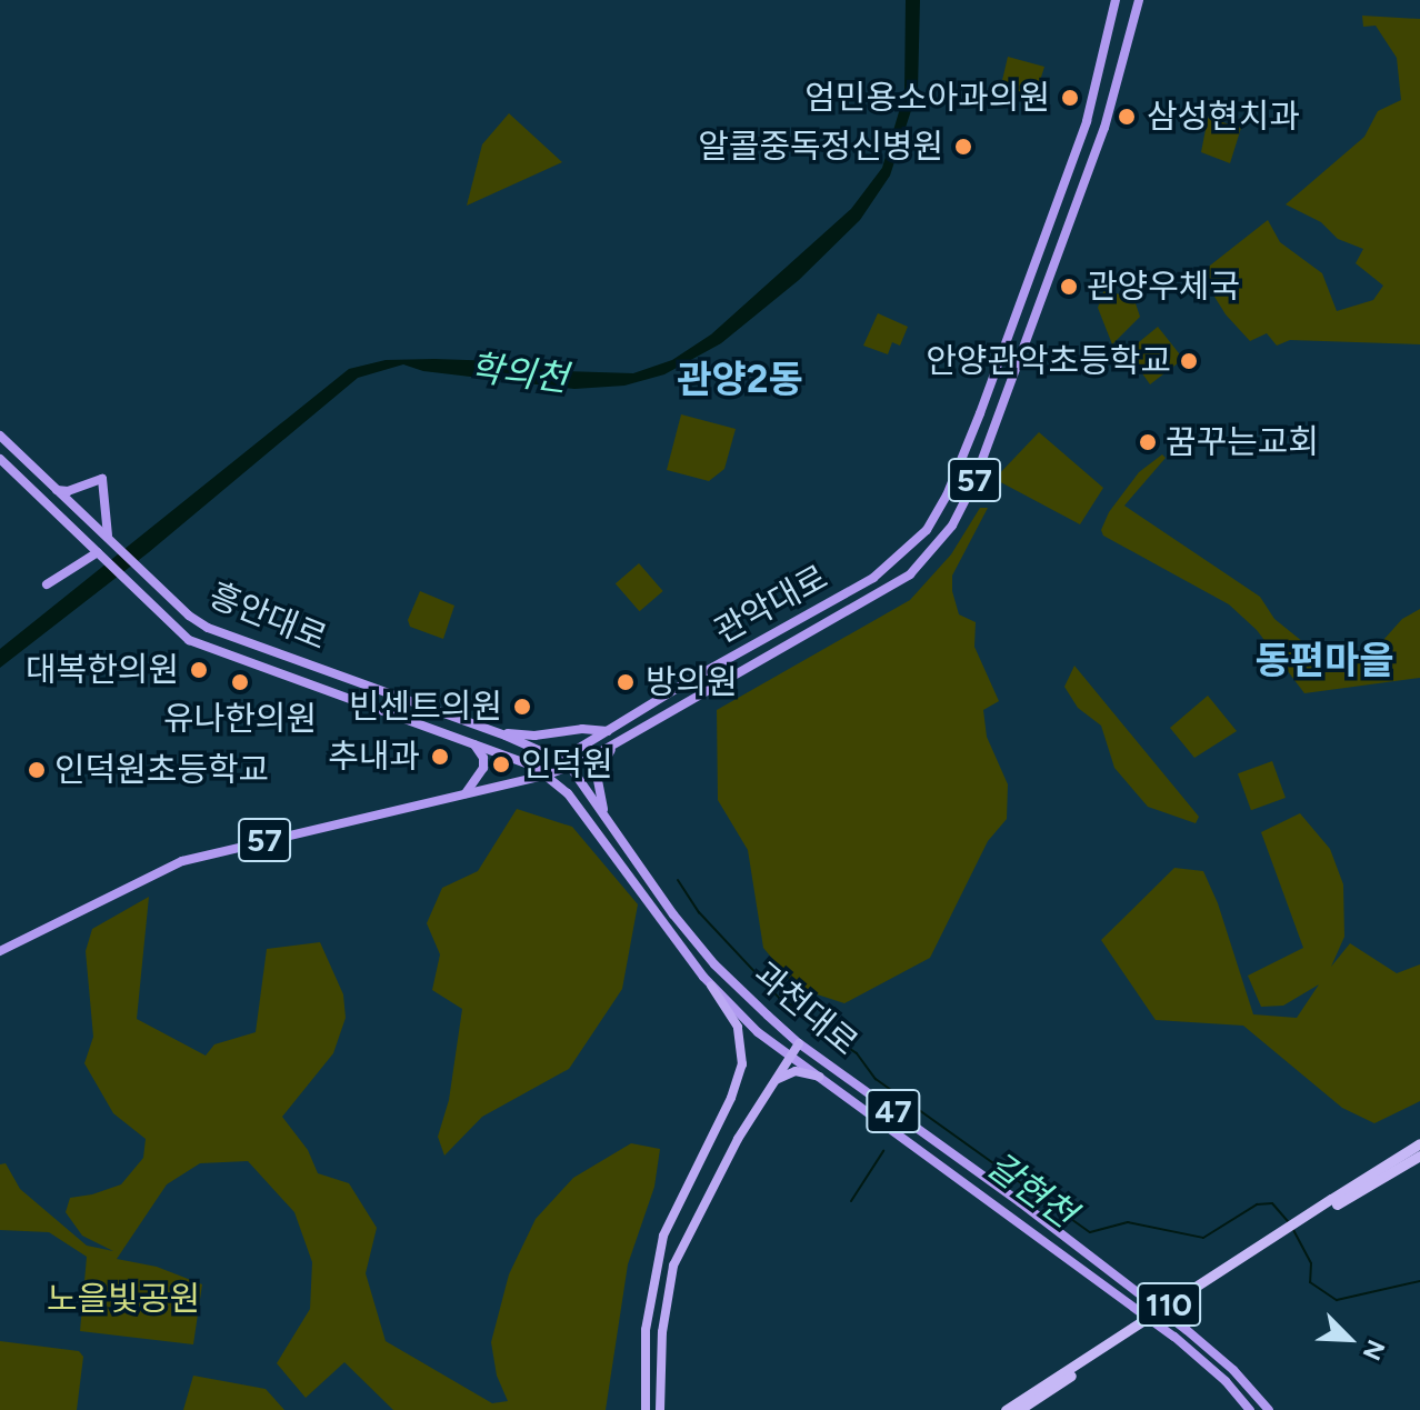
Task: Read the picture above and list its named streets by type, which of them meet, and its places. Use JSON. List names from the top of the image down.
{
  "streets": {
    "highway": ["110"],
    "main road": [
      "57",
      "관악대로",
      "흥안대로",
      "과천대로",
      "47"
    ]
  },
  "crossings": [
    ["57", "관악대로"],
    ["57", "흥안대로"],
    ["57", "과천대로"],
    ["관악대로", "흥안대로"],
    ["관악대로", "과천대로"],
    ["흥안대로", "과천대로"]
  ],
  "districts": ["관양2동", "동편마을"],
  "water": ["학의천", "갈현천"],
  "parks": ["노을빛공원"],
  "places": [
    "엄민용소아과의원",
    "삼성현치과",
    "알콜중독정신병원",
    "관양우체국",
    "안양관악초등학교",
    "꿈꾸는교회",
    "대복한의원",
    "유나한의원",
    "방의원",
    "빈센트의원",
    "추내과",
    "인덕원",
    "인덕원초등학교"
  ],
  "north": "bottom right"
}
